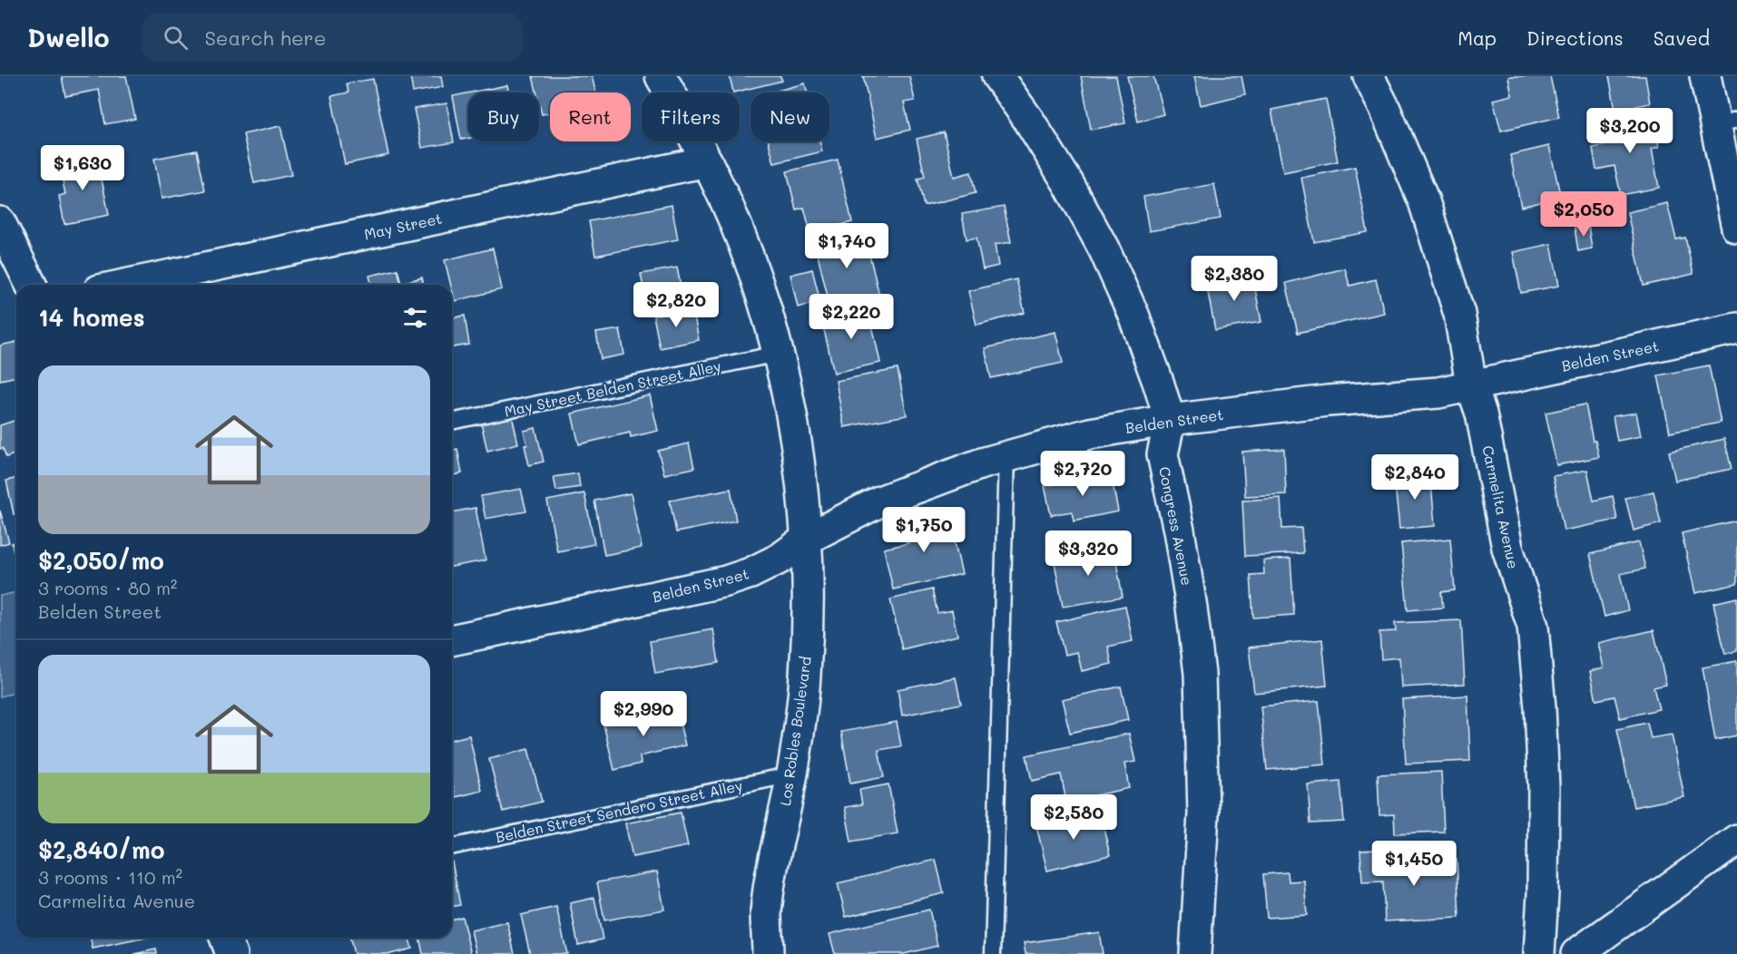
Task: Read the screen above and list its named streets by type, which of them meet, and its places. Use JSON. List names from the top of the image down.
{
  "streets": {
    "street": [
      "May Street",
      "Belden Street",
      "Carmelita Avenue",
      "Congress Avenue",
      "Los Robles Boulevard"
    ],
    "lane": ["May Street Belden Street Alley", "Belden Street Sendero Street Alley"]
  },
  "crossings": [
    ["May Street", "Los Robles Boulevard"],
    ["Belden Street", "Carmelita Avenue"],
    ["Belden Street", "Congress Avenue"],
    ["Belden Street", "Los Robles Boulevard"],
    ["May Street Belden Street Alley", "Los Robles Boulevard"],
    ["Los Robles Boulevard", "Belden Street Sendero Street Alley"]
  ],
  "page": {
    "header": "Dwello",
    "search": "Search here",
    "nav": ["Map", "Directions", "Saved"],
    "chip": [
      "Buy",
      "Rent",
      "Filters",
      "New"
    ],
    "price": [
      "$3,200",
      "$1,630",
      "$2,050",
      "$1,740",
      "$2,380",
      "$2,820",
      "$2,220",
      "$2,720",
      "$2,840",
      "$1,750",
      "$3,320",
      "$2,990",
      "$2,580",
      "$1,450"
    ],
    "heading": "14 homes",
    "list": [
      {
        "name": "$2,050/mo",
        "note": "3 rooms · 80 m² · Belden Street"
      },
      {
        "name": "$2,840/mo",
        "note": "3 rooms · 110 m² · Carmelita Avenue"
      }
    ]
  }
}
